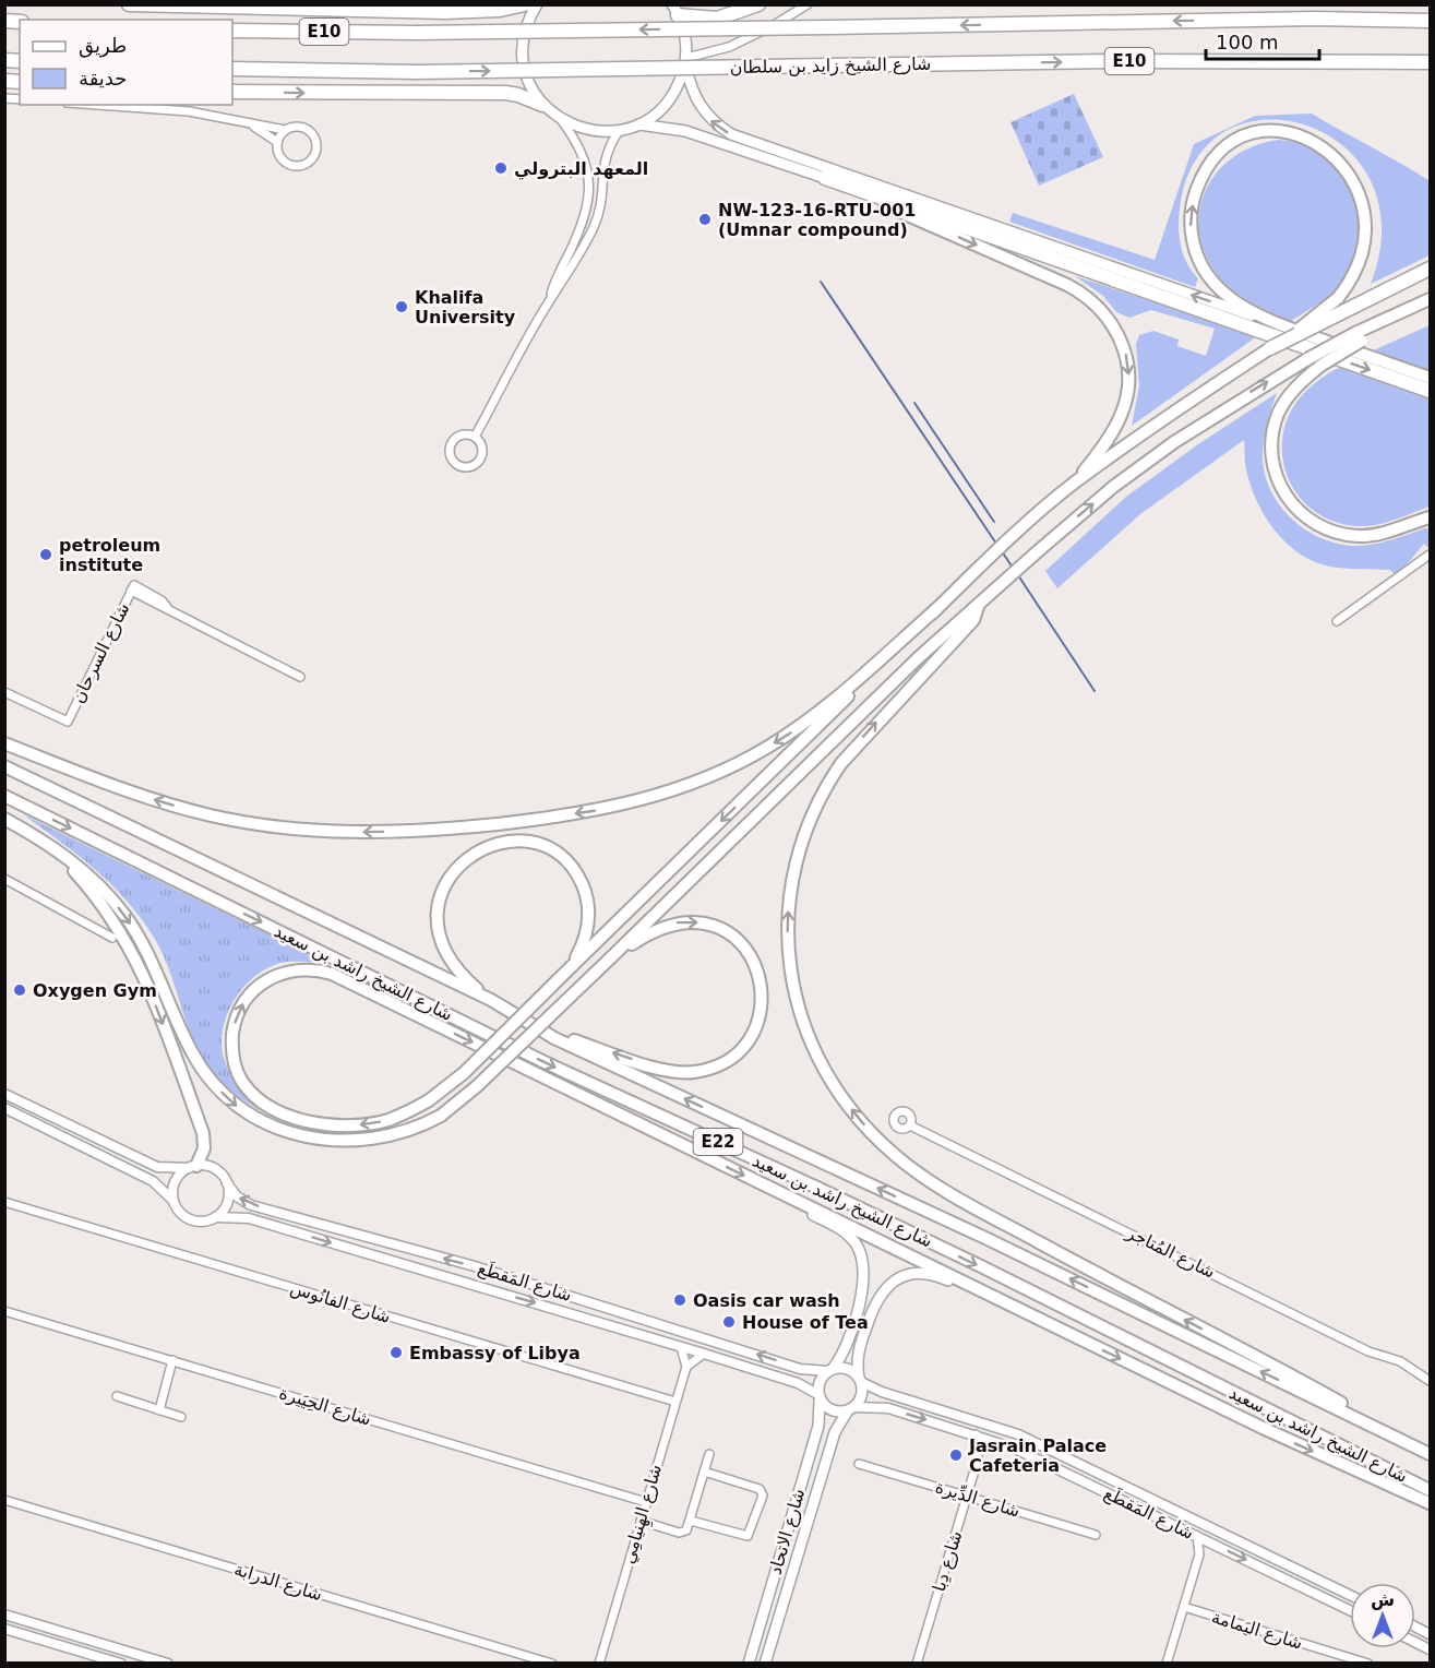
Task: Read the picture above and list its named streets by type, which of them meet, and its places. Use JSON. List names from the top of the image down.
{
  "streets": {
    "highway": [
      "E10",
      "شارع الشيخ زايد بن سلطان",
      "شارع الشيخ راشد بن سعيد",
      "E22"
    ],
    "main road": ["شارع الاتحاد"],
    "street": [
      "شارع السرحان",
      "شارع المُتاجر",
      "شارع المَقطَع",
      "شارع الفانُوس",
      "شارع الحِيَيرة",
      "شارع الدِّيرة",
      "شارع الهِنيامِي",
      "شارع دِبا",
      "شارع الدرابة",
      "شارع اليَمامة"
    ]
  },
  "crossings": [
    ["شارع المَقطَع", "شارع الاتحاد"],
    ["شارع المَقطَع", "شارع دِبا"],
    ["شارع الفانُوس", "شارع الهِنيامِي"],
    ["شارع الحِيَيرة", "شارع الهِنيامِي"],
    ["شارع الدِّيرة", "شارع دِبا"]
  ],
  "places": [
    "المعهد البترولي",
    "NW-123-16-RTU-001 (Umnar compound)",
    "Khalifa University",
    "petroleum institute",
    "Oxygen Gym",
    "Oasis car wash",
    "House of Tea",
    "Embassy of Libya",
    "Jasrain Palace Cafeteria"
  ],
  "legend": ["طريق", "حديقة"],
  "scale_bar": "100 m",
  "north": "top"
}
